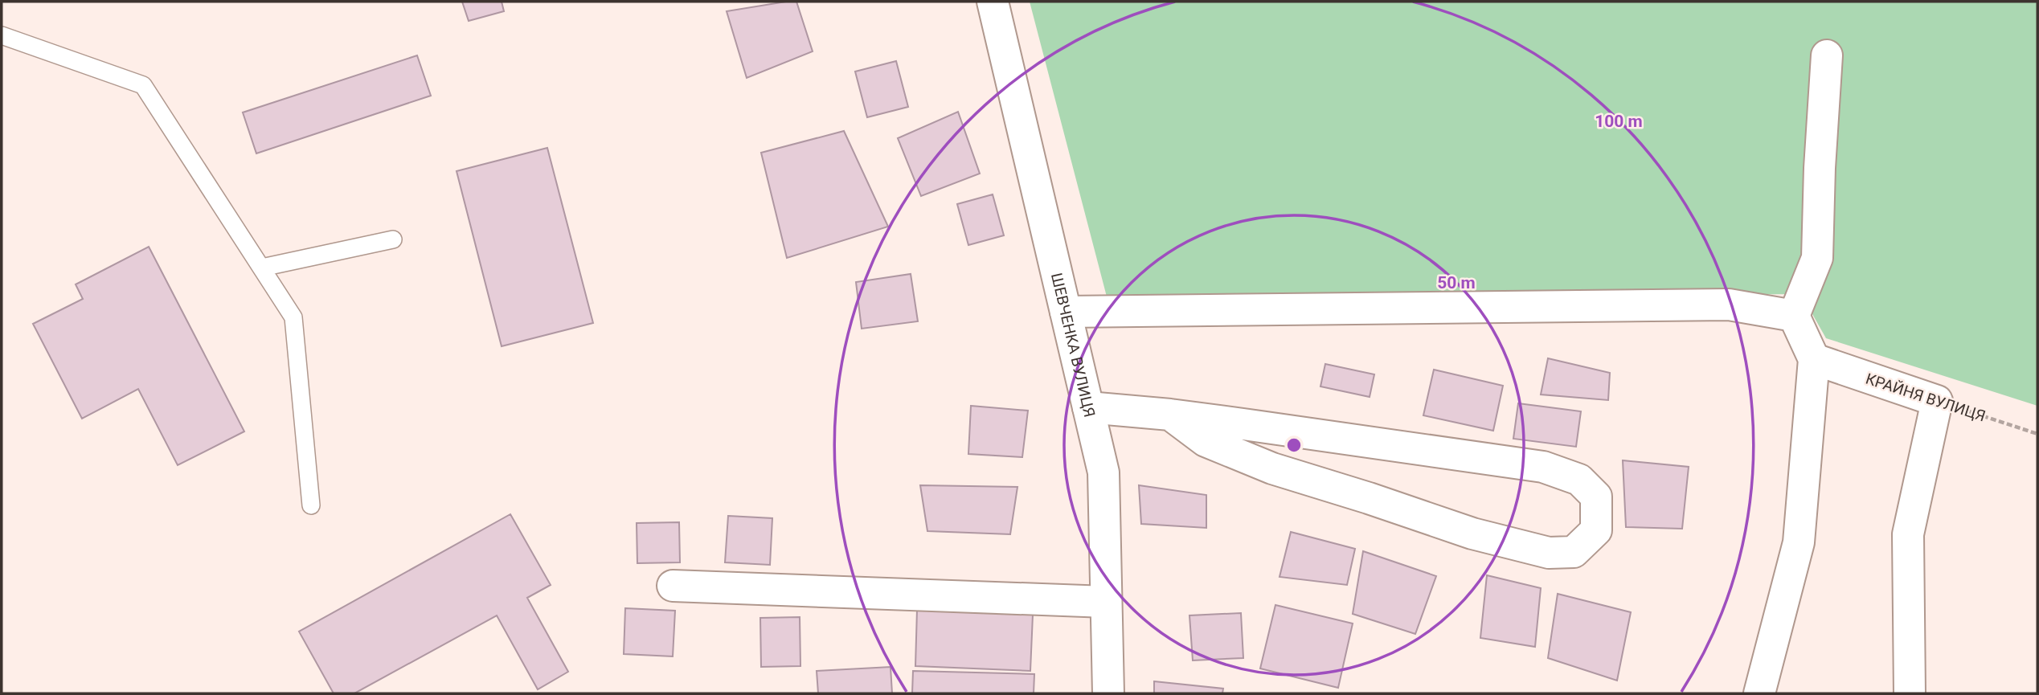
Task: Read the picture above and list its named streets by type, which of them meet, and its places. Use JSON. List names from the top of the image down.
{
  "streets": {
    "street": ["ШЕВЧЕНКА ВУЛИЦЯ", "КРАЙНЯ ВУЛИЦЯ"]
  },
  "rings": ["100 m", "50 m"]
}
